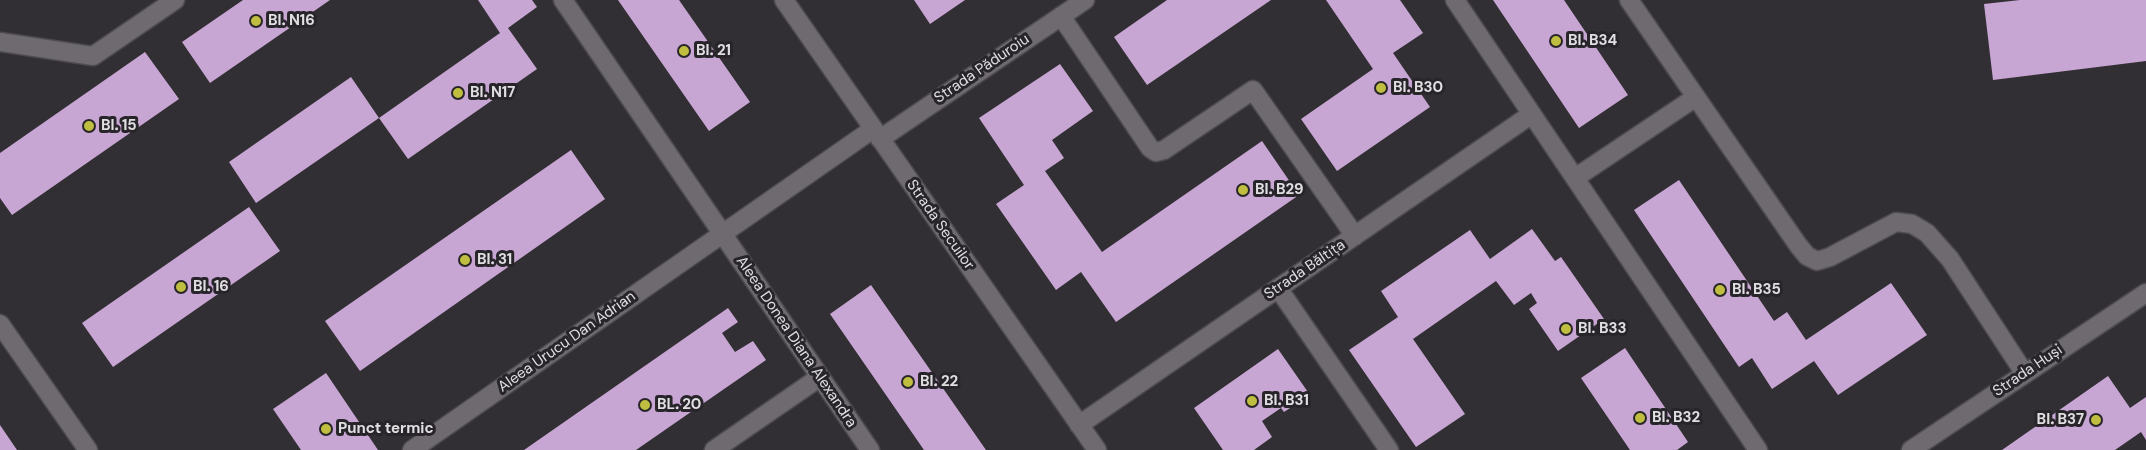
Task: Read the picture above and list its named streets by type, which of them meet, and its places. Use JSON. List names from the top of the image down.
{
  "streets": {
    "street": [
      "Strada Păduroiu",
      "Strada Secuilor",
      "Strada Băltița",
      "Aleea Urucu Dan Adrian",
      "Aleea Donea Diana Alexandra",
      "Strada Huși"
    ]
  },
  "crossings": [
    ["Strada Păduroiu", "Strada Secuilor"],
    ["Strada Păduroiu", "Aleea Urucu Dan Adrian"],
    ["Strada Secuilor", "Strada Băltița"],
    ["Strada Secuilor", "Aleea Urucu Dan Adrian"],
    ["Aleea Urucu Dan Adrian", "Aleea Donea Diana Alexandra"]
  ],
  "places": [
    "Bl. N16",
    "Bl. B34",
    "Bl. 21",
    "Bl. B30",
    "Bl. N17",
    "Bl. 15",
    "Bl. B29",
    "Bl. 31",
    "Bl. 16",
    "Bl. B35",
    "Bl. B33",
    "Bl. 22",
    "Bl. B31",
    "BL. 20",
    "Bl. B32",
    "Bl. B37",
    "Punct termic"
  ]
}
